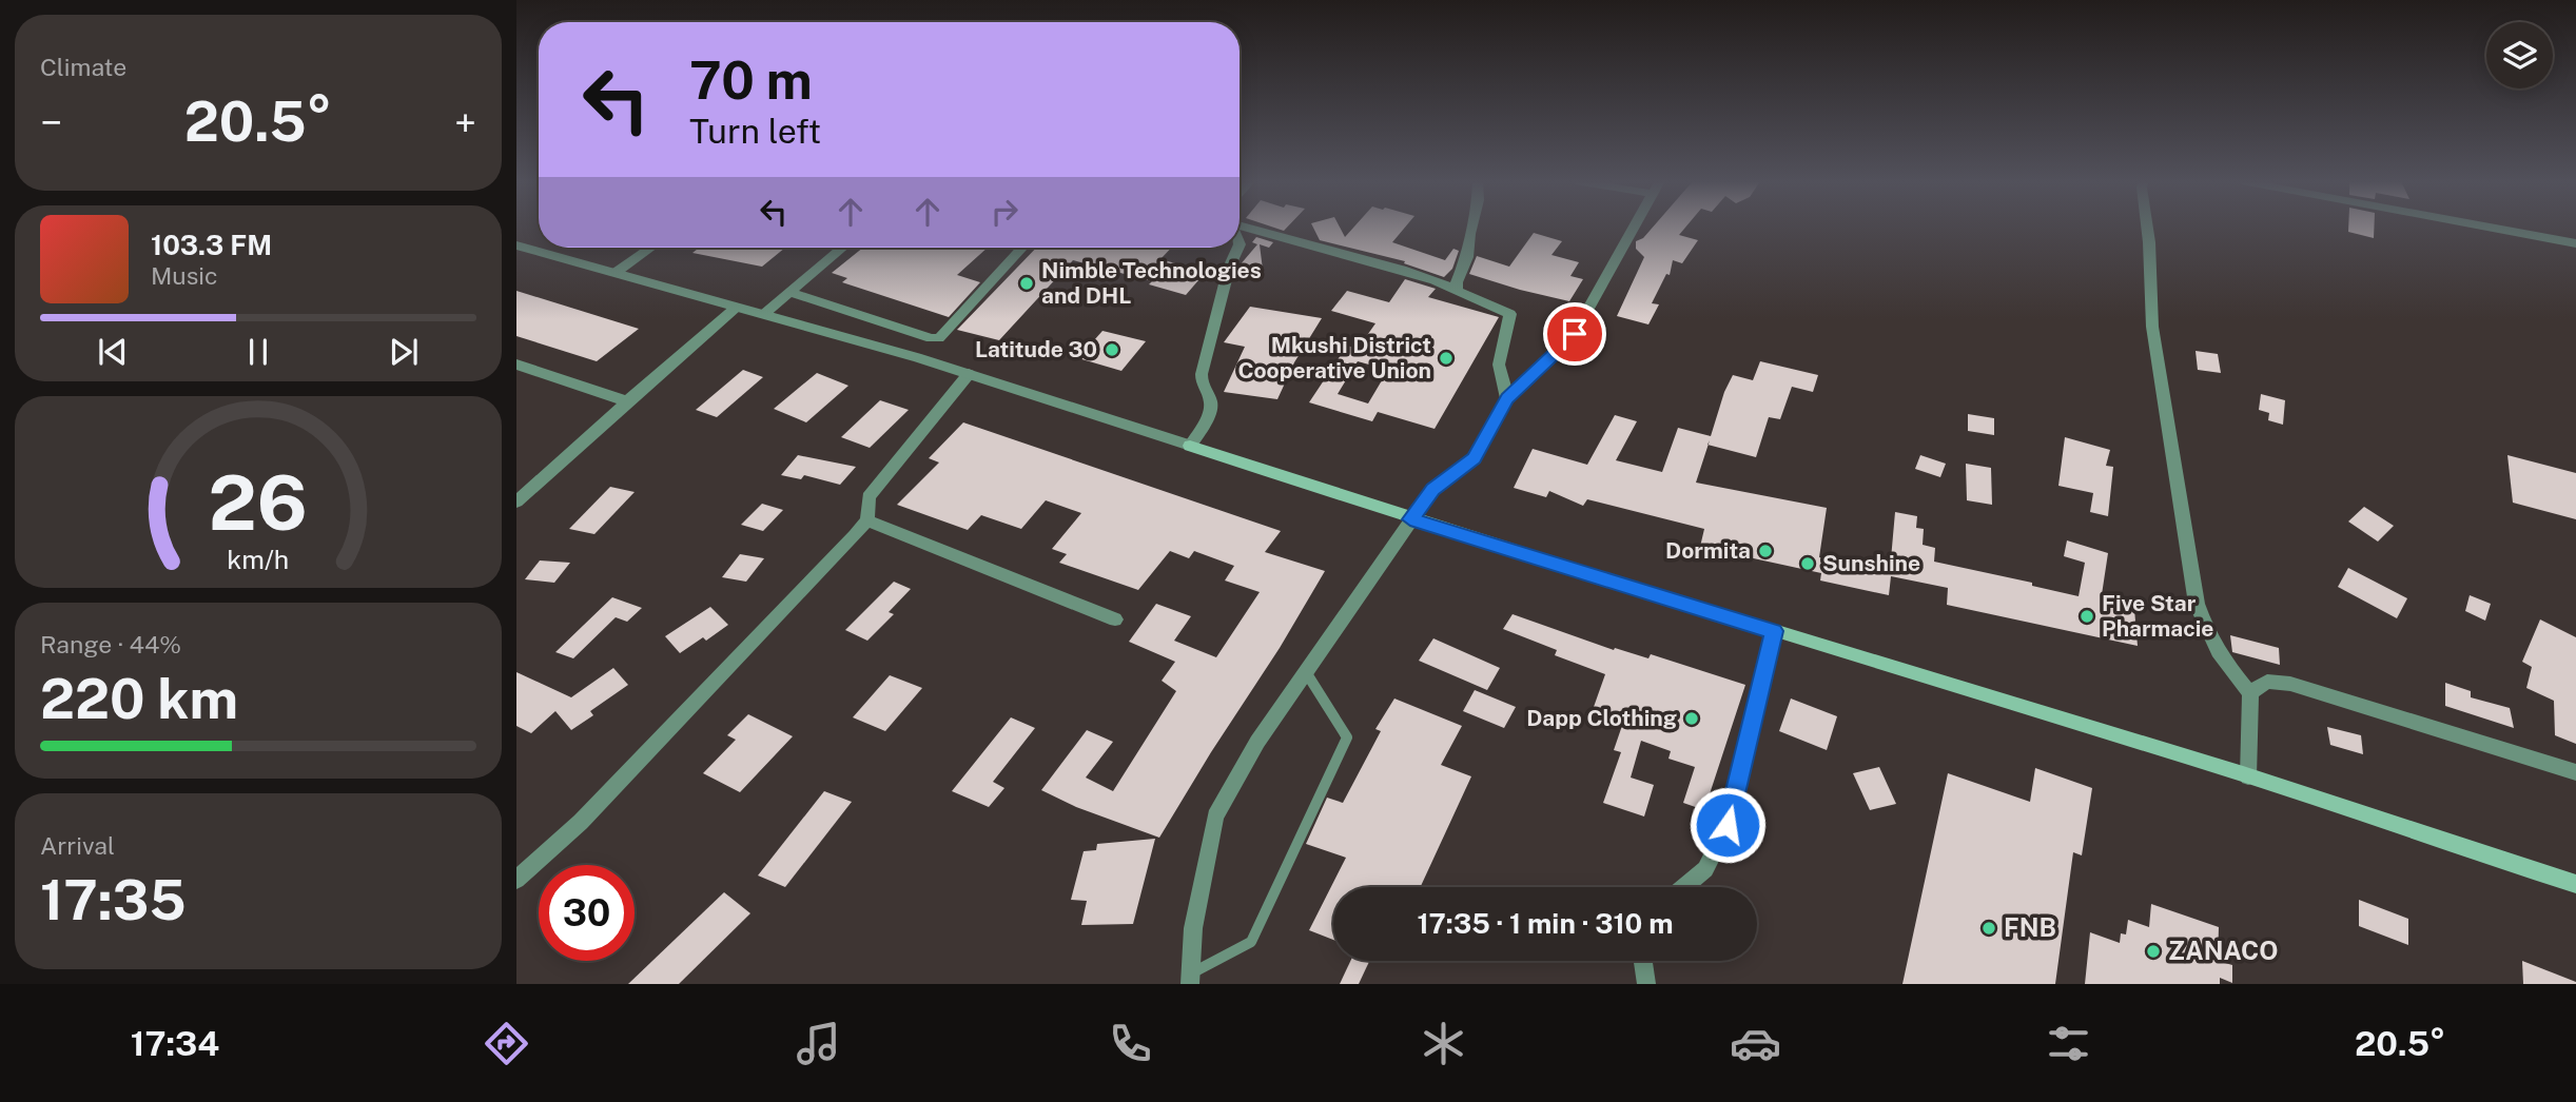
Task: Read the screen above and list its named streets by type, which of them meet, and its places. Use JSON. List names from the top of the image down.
{
  "places": [
    "Nimble Technologies and DHL",
    "Latitude 30",
    "Mkushi District Cooperative Union",
    "Dormita",
    "Sunshine",
    "Five Star Pharmacie",
    "Dapp Clothing",
    "FNB",
    "ZANACO"
  ],
  "page": {
    "tile": [
      "Climate",
      ["Range · 44%", "220 km"],
      ["Arrival", "17:35"]
    ],
    "turn": ["70 m", "Turn left"],
    "heat": ["−", "20.5°", "+"],
    "song": ["103.3 FM", "Music"],
    "limit": "30",
    "trip": "17:35 · 1 min · 310 m",
    "tabs": ["17:34", "20.5°"],
    "gauge": ["26", "km/h"]
  }
}
